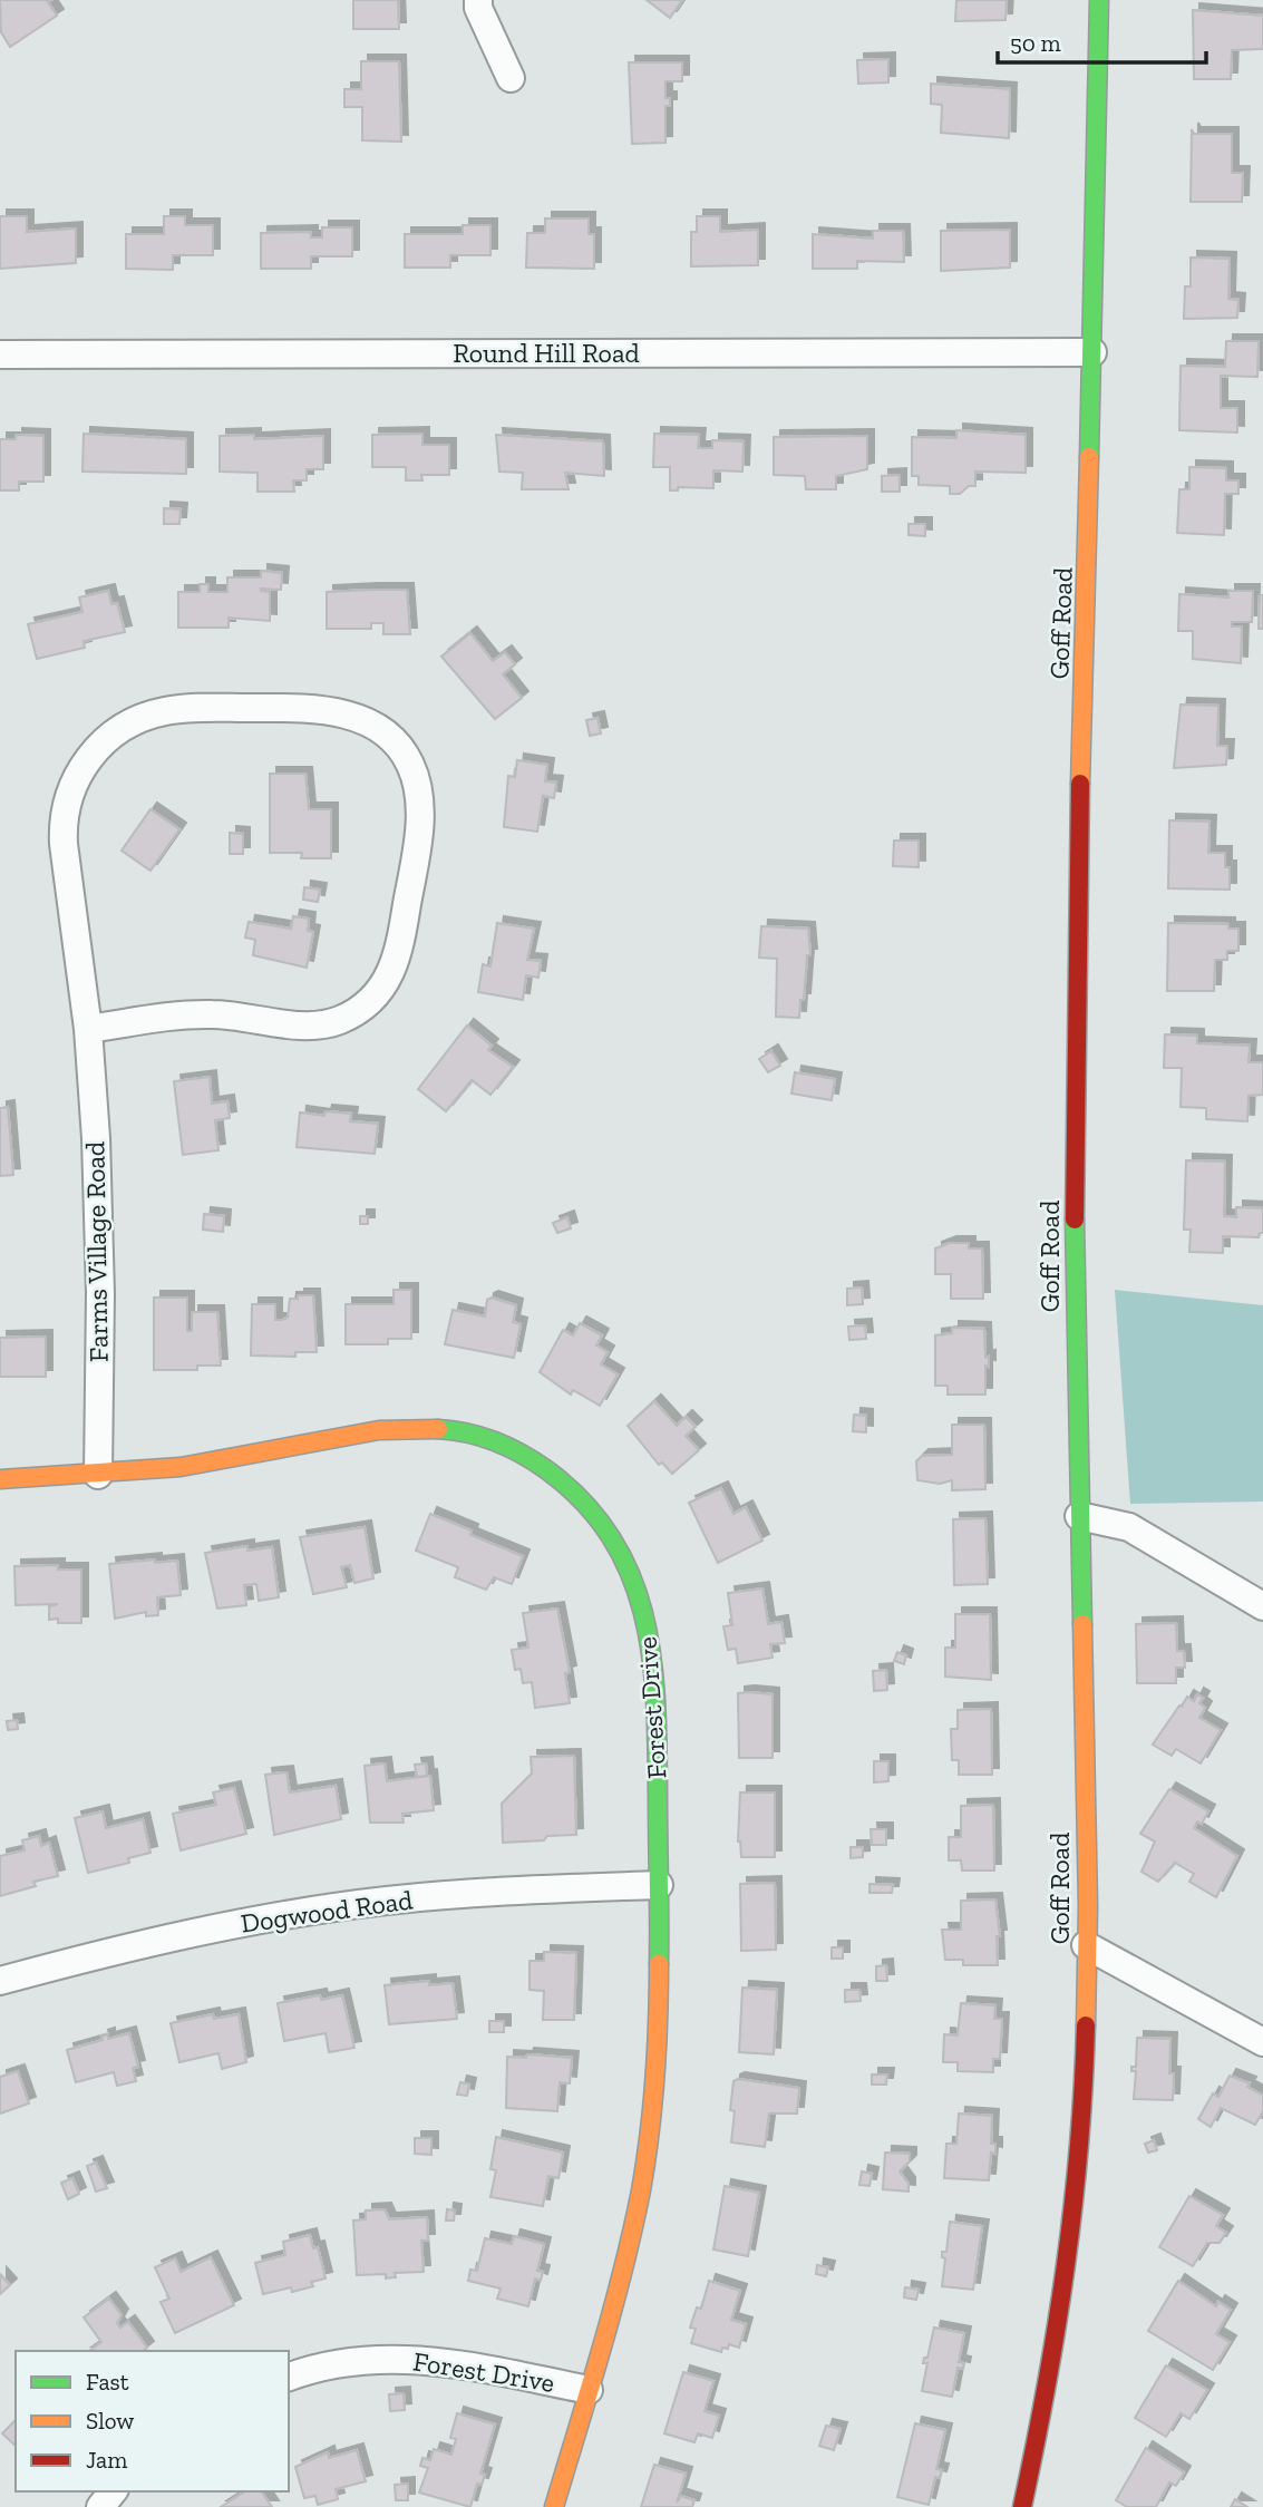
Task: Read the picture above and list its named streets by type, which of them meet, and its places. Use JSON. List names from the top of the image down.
{
  "streets": {
    "street": [
      "Round Hill Road",
      "Goff Road",
      "Farms Village Road",
      "Forest Drive",
      "Dogwood Road"
    ]
  },
  "crossings": [
    ["Round Hill Road", "Goff Road"],
    ["Farms Village Road", "Forest Drive"],
    ["Forest Drive", "Dogwood Road"]
  ],
  "legend": ["Fast", "Slow", "Jam"],
  "scale_bar": "50 m"
}
